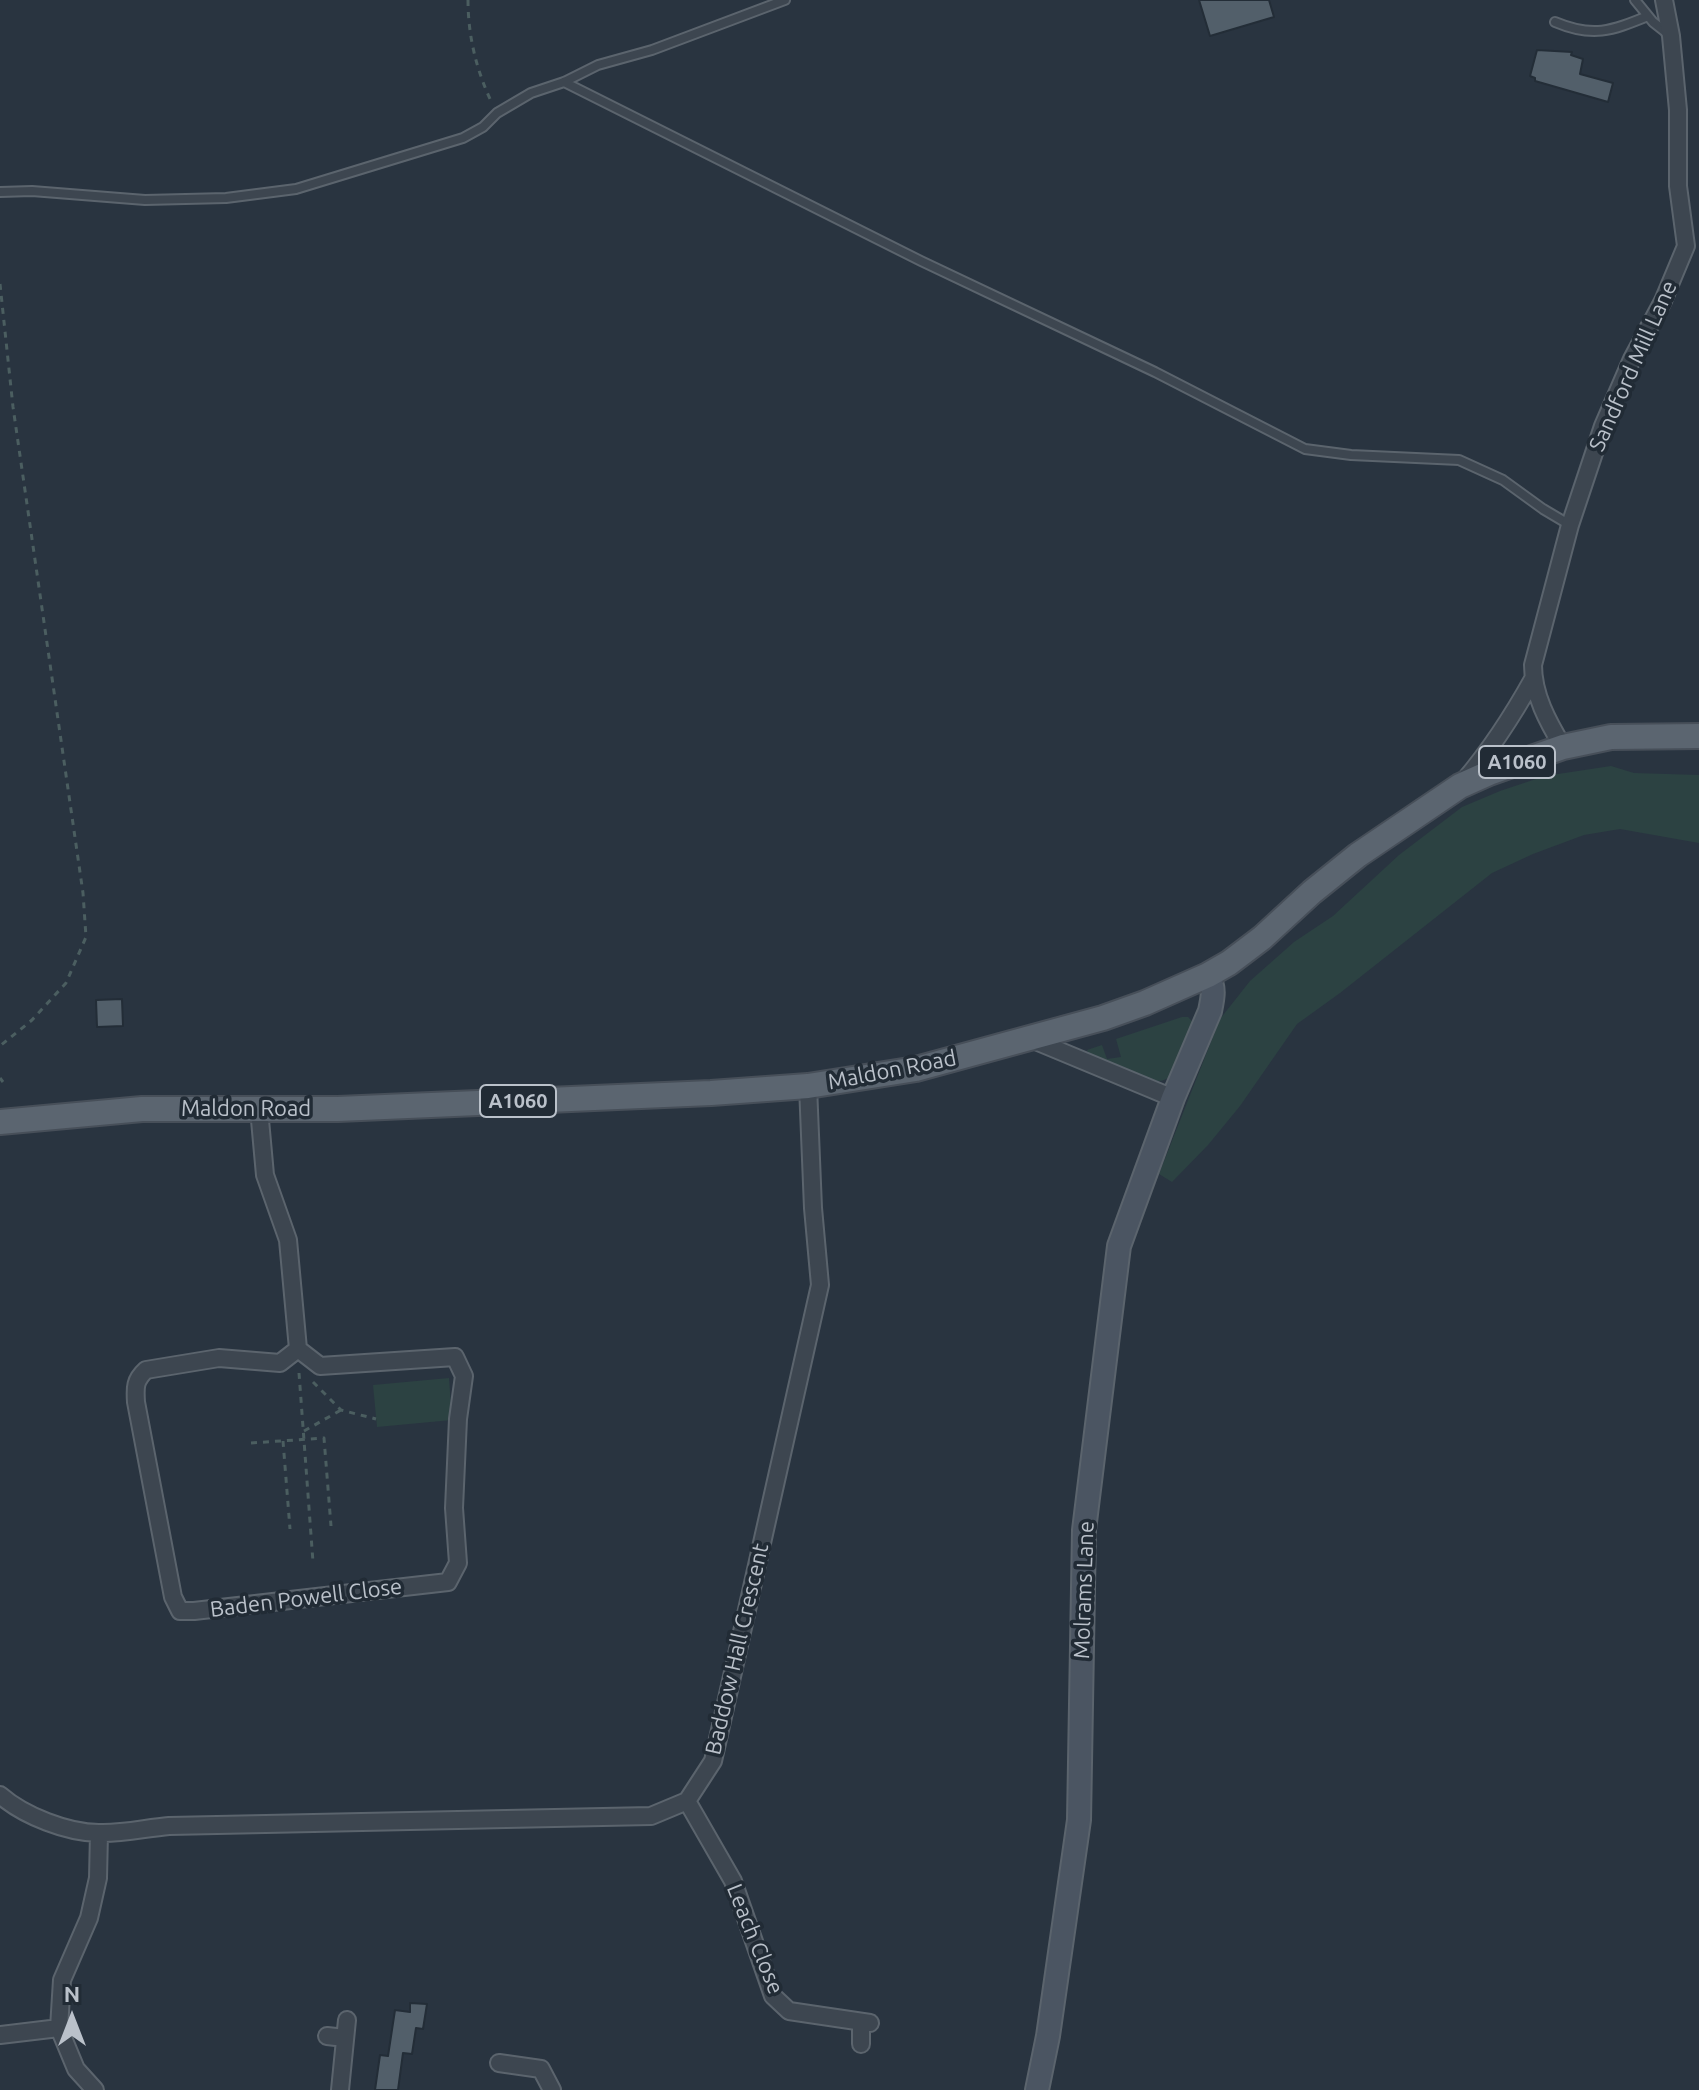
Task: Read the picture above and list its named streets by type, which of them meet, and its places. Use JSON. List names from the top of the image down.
{
  "streets": {
    "main road": ["A1060", "Maldon Road"],
    "street": [
      "Sandford Mill Lane",
      "Molrams Lane",
      "Baden Powell Close",
      "Baddow Hall Crescent",
      "Leach Close"
    ]
  },
  "crossings": [
    ["Sandford Mill Lane", "Maldon Road"],
    ["Maldon Road", "Molrams Lane"],
    ["Maldon Road", "Baddow Hall Crescent"],
    ["Baddow Hall Crescent", "Leach Close"]
  ],
  "north": "top"
}
